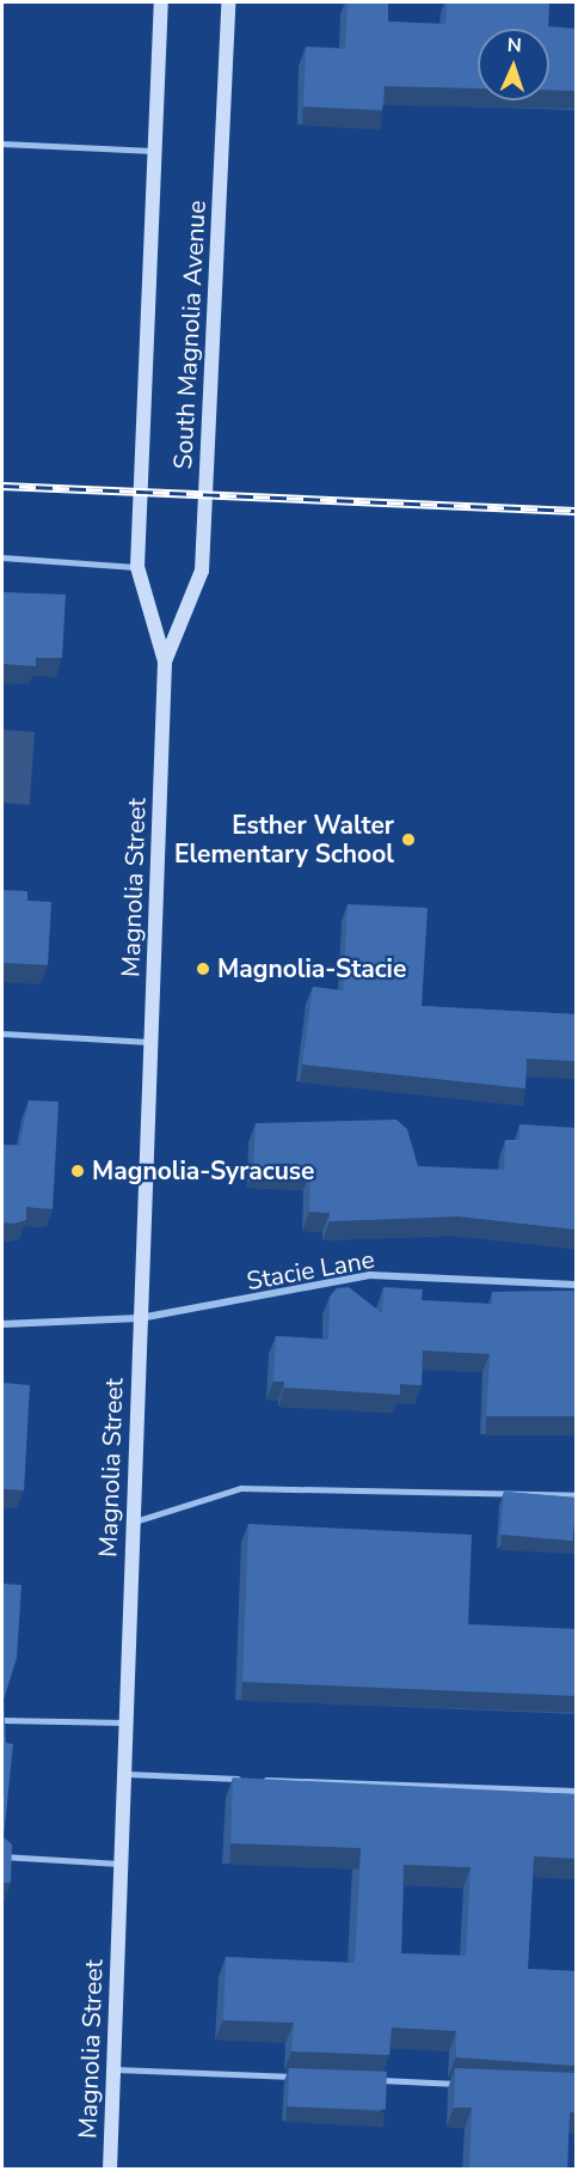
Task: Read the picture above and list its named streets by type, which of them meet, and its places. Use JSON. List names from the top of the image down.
{
  "streets": {
    "main road": ["South Magnolia Avenue", "Magnolia Street"],
    "street": ["Stacie Lane"]
  },
  "crossings": [
    ["South Magnolia Avenue", "Magnolia Street"],
    ["Magnolia Street", "Stacie Lane"]
  ],
  "places": ["Esther Walter Elementary School", "Magnolia-Stacie", "Magnolia-Syracuse"],
  "north": "top"
}
